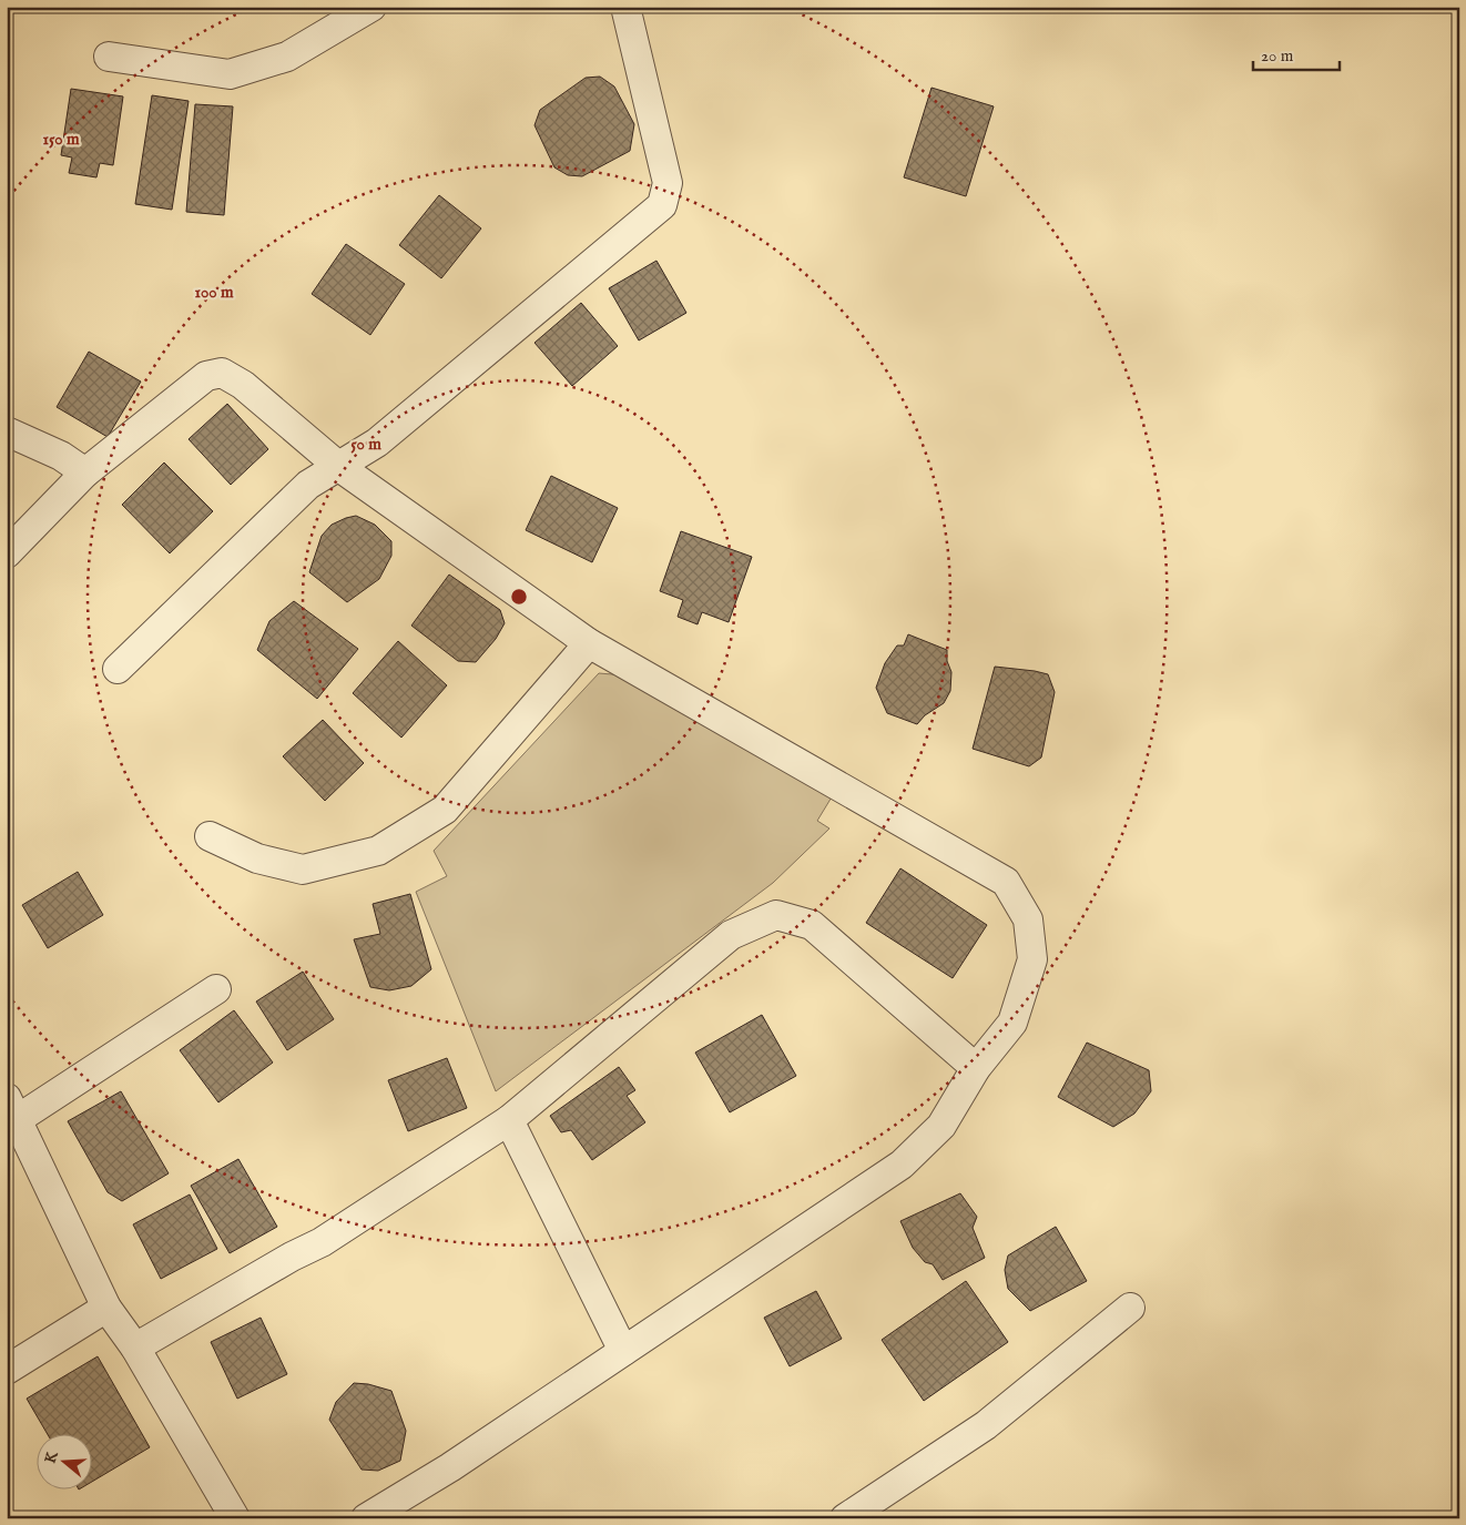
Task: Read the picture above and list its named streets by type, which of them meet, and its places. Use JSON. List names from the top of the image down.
{
  "scale_bar": "20 m",
  "north": "left",
  "rings": ["150 m", "100 m", "50 m"]
}
